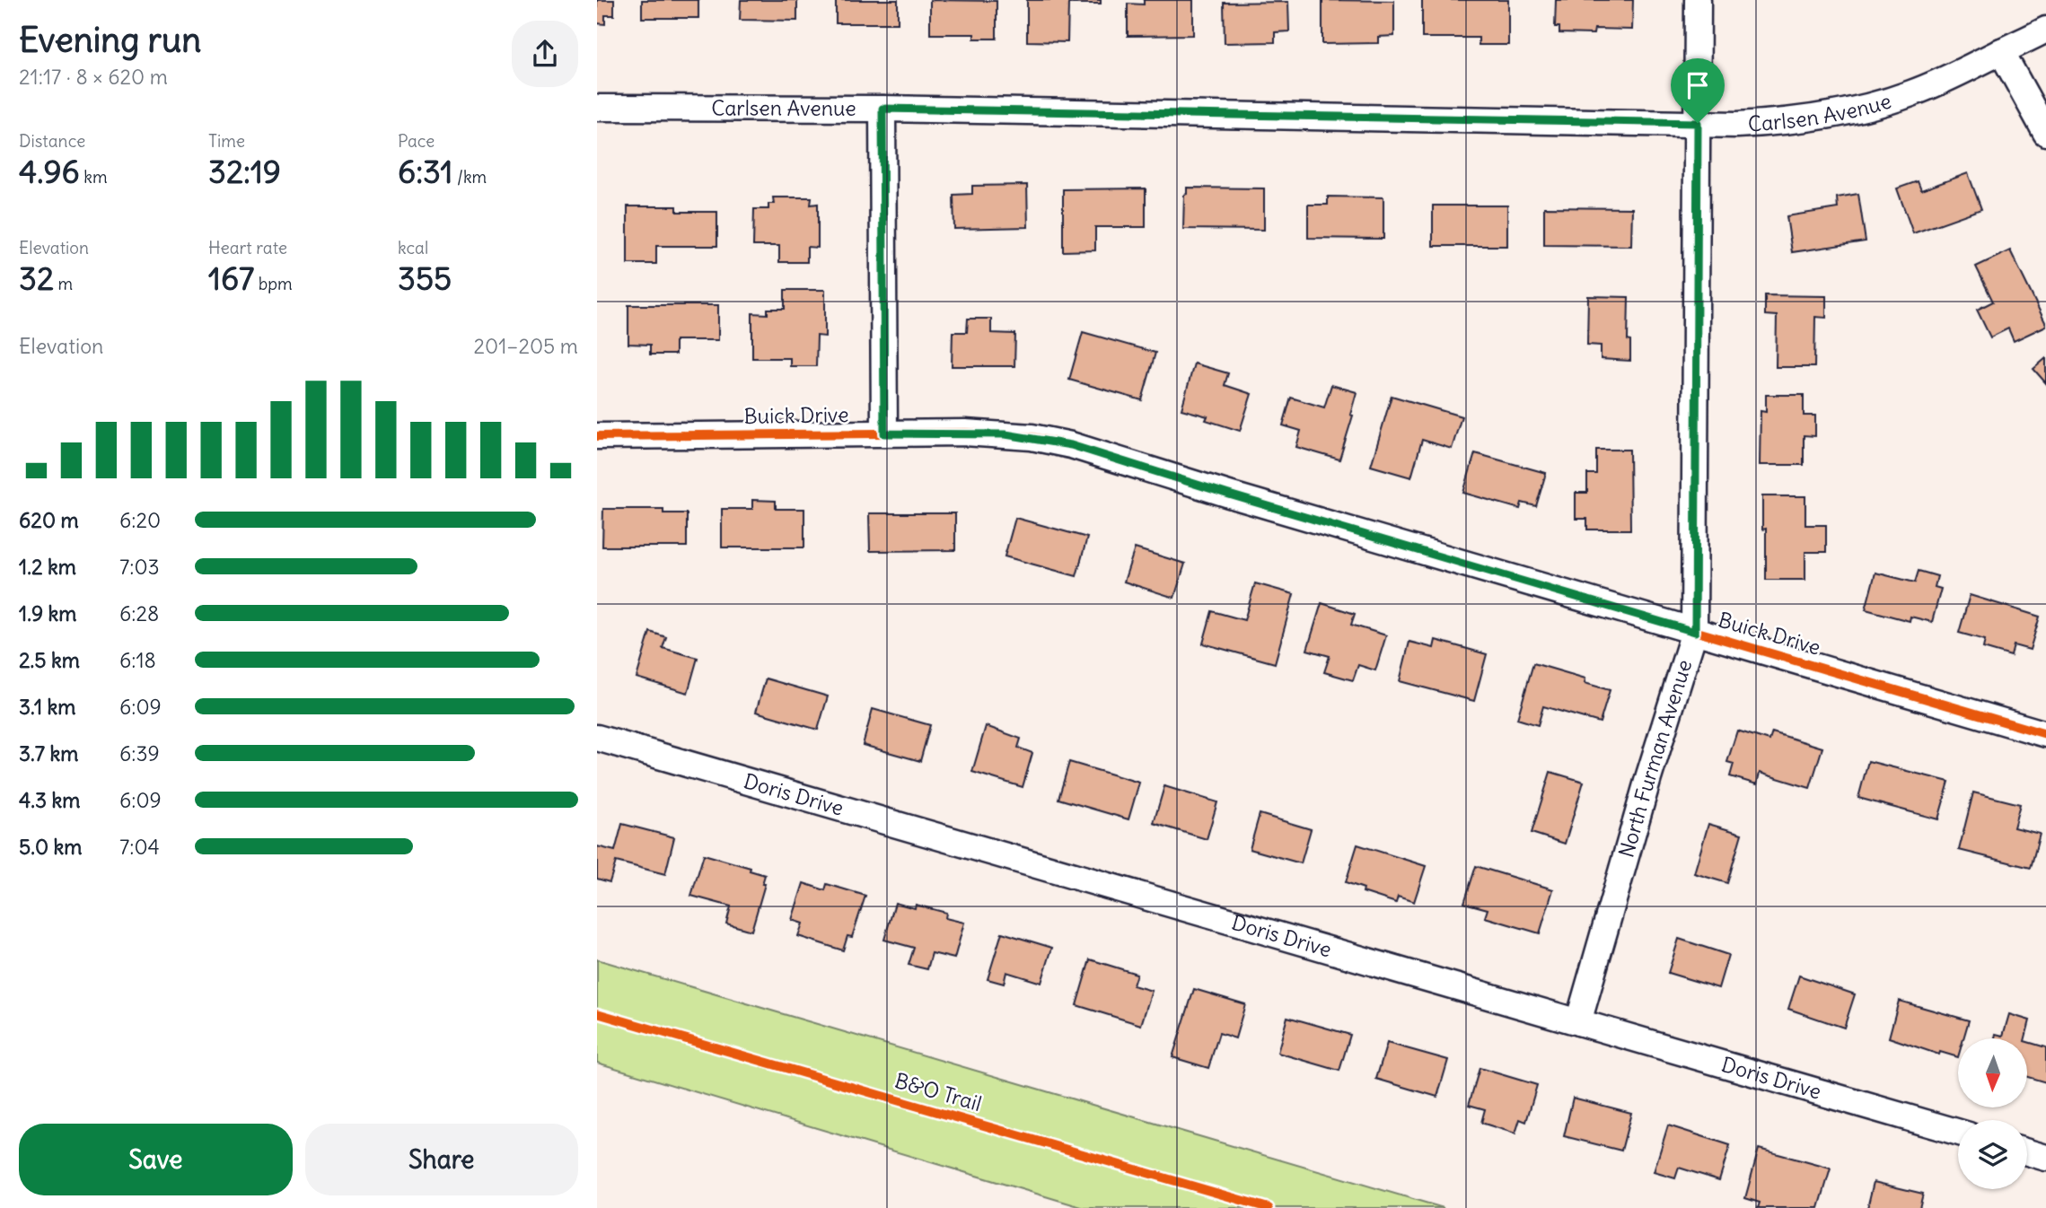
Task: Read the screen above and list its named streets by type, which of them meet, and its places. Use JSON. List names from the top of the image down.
{
  "streets": {
    "street": [
      "Carlsen Avenue",
      "Buick Drive",
      "North Furman Avenue",
      "Doris Drive"
    ],
    "cycle path": ["B&O Trail"]
  },
  "crossings": [
    ["Carlsen Avenue", "North Furman Avenue"],
    ["Buick Drive", "North Furman Avenue"],
    ["North Furman Avenue", "Doris Drive"]
  ],
  "north": "bottom",
  "page": {
    "heading": ["Evening run", "21:17 · 8 × 620 m"],
    "stats": [
      ["Distance", "4.96 km"],
      ["Time", "32:19"],
      ["Pace", "6:31 /km"],
      ["Elevation", "32 m"],
      ["Heart rate", "167 bpm"],
      ["kcal", "355"]
    ],
    "chart": ["Elevation", "201–205 m"],
    "list": [
      {
        "name": "620 m",
        "note": "6:20"
      },
      {
        "name": "1.2 km",
        "note": "7:03"
      },
      {
        "name": "1.9 km",
        "note": "6:28"
      },
      {
        "name": "2.5 km",
        "note": "6:18"
      },
      {
        "name": "3.1 km",
        "note": "6:09"
      },
      {
        "name": "3.7 km",
        "note": "6:39"
      },
      {
        "name": "4.3 km",
        "note": "6:09"
      },
      {
        "name": "5.0 km",
        "note": "7:04"
      }
    ],
    "buttons": ["Save", "Share"]
  }
}
